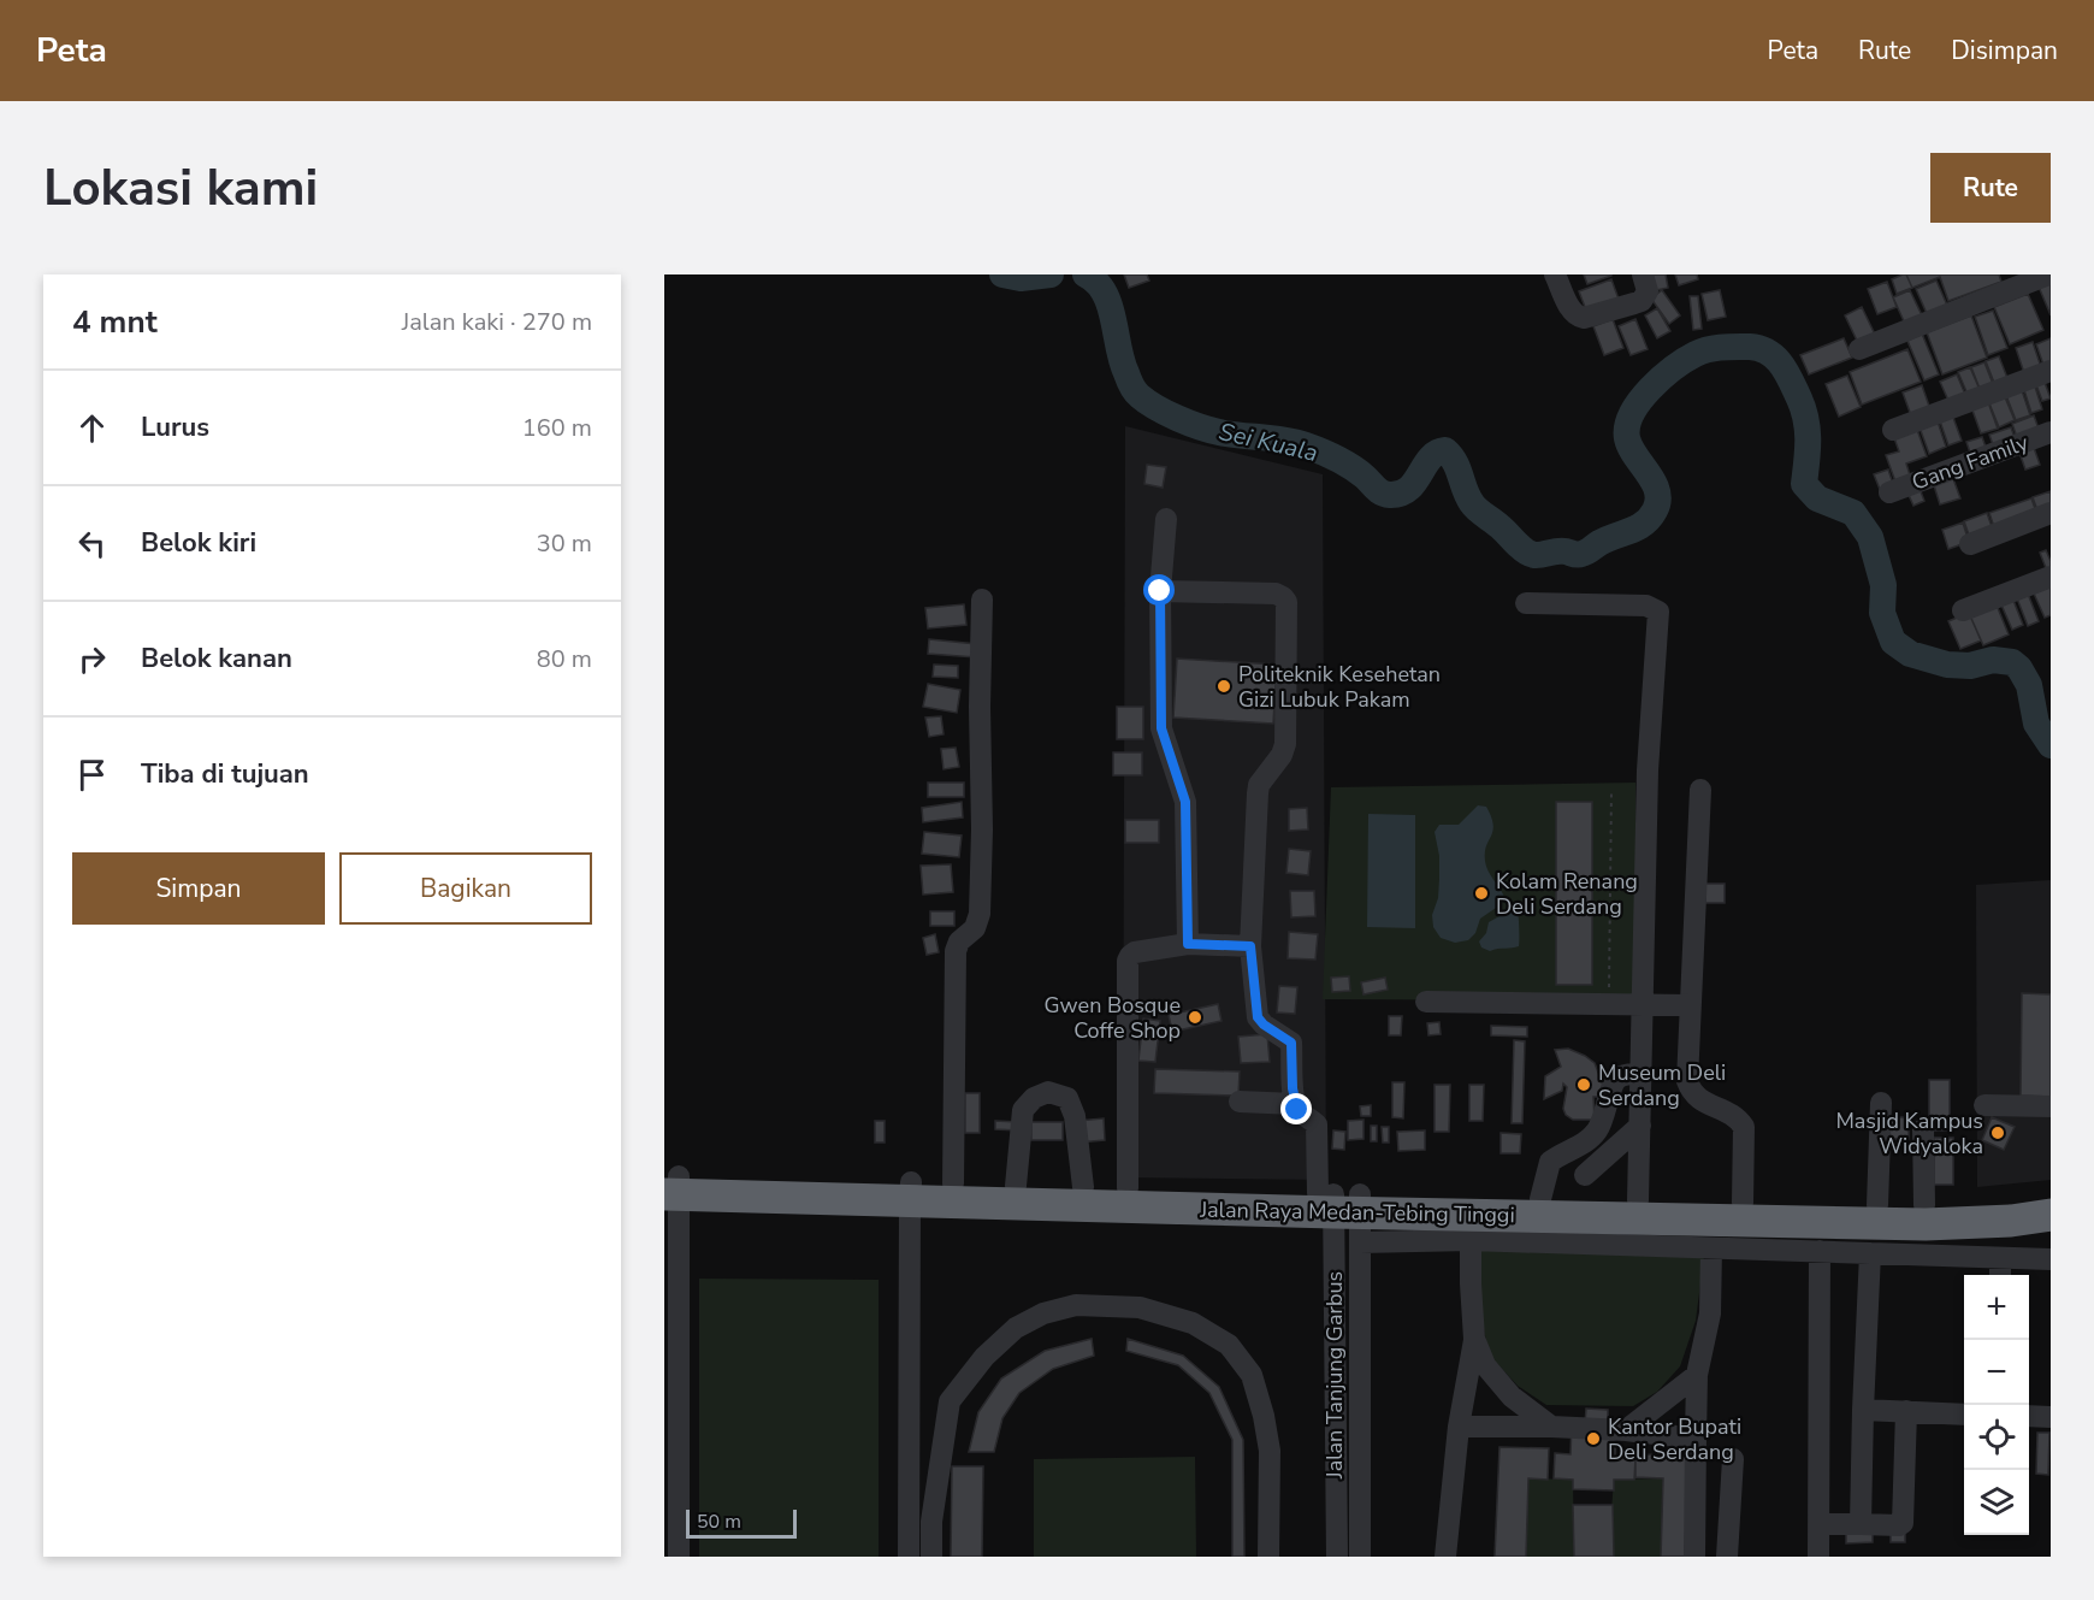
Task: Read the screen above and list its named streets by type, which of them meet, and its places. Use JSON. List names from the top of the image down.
{
  "streets": {
    "highway": ["Jalan Raya Medan-Tebing Tinggi"],
    "street": ["Gang Family", "Jalan Tanjung Garbus"]
  },
  "crossings": [
    ["Jalan Raya Medan-Tebing Tinggi", "Jalan Tanjung Garbus"]
  ],
  "water": ["Sei Kuala"],
  "places": [
    "Politeknik Kesehetan Gizi Lubuk Pakam",
    "Kolam Renang Deli Serdang",
    "Gwen Bosque Coffe Shop",
    "Museum Deli Serdang",
    "Masjid Kampus Widyaloka",
    "Kantor Bupati Deli Serdang"
  ],
  "scale_bar": "50 m",
  "page": {
    "header": "Peta",
    "nav": ["Peta", "Rute", "Disimpan"],
    "buttons": [
      "Rute",
      ["Simpan", "Bagikan"]
    ],
    "title": "Lokasi kami",
    "heading": ["4 mnt", "Jalan kaki · 270 m"],
    "list": [
      ["Lurus", "160 m"],
      ["Belok kiri", "30 m"],
      ["Belok kanan", "80 m"],
      "Tiba di tujuan"
    ],
    "map_buttons": ["+", "−"],
    "scale": "50 m"
  }
}
